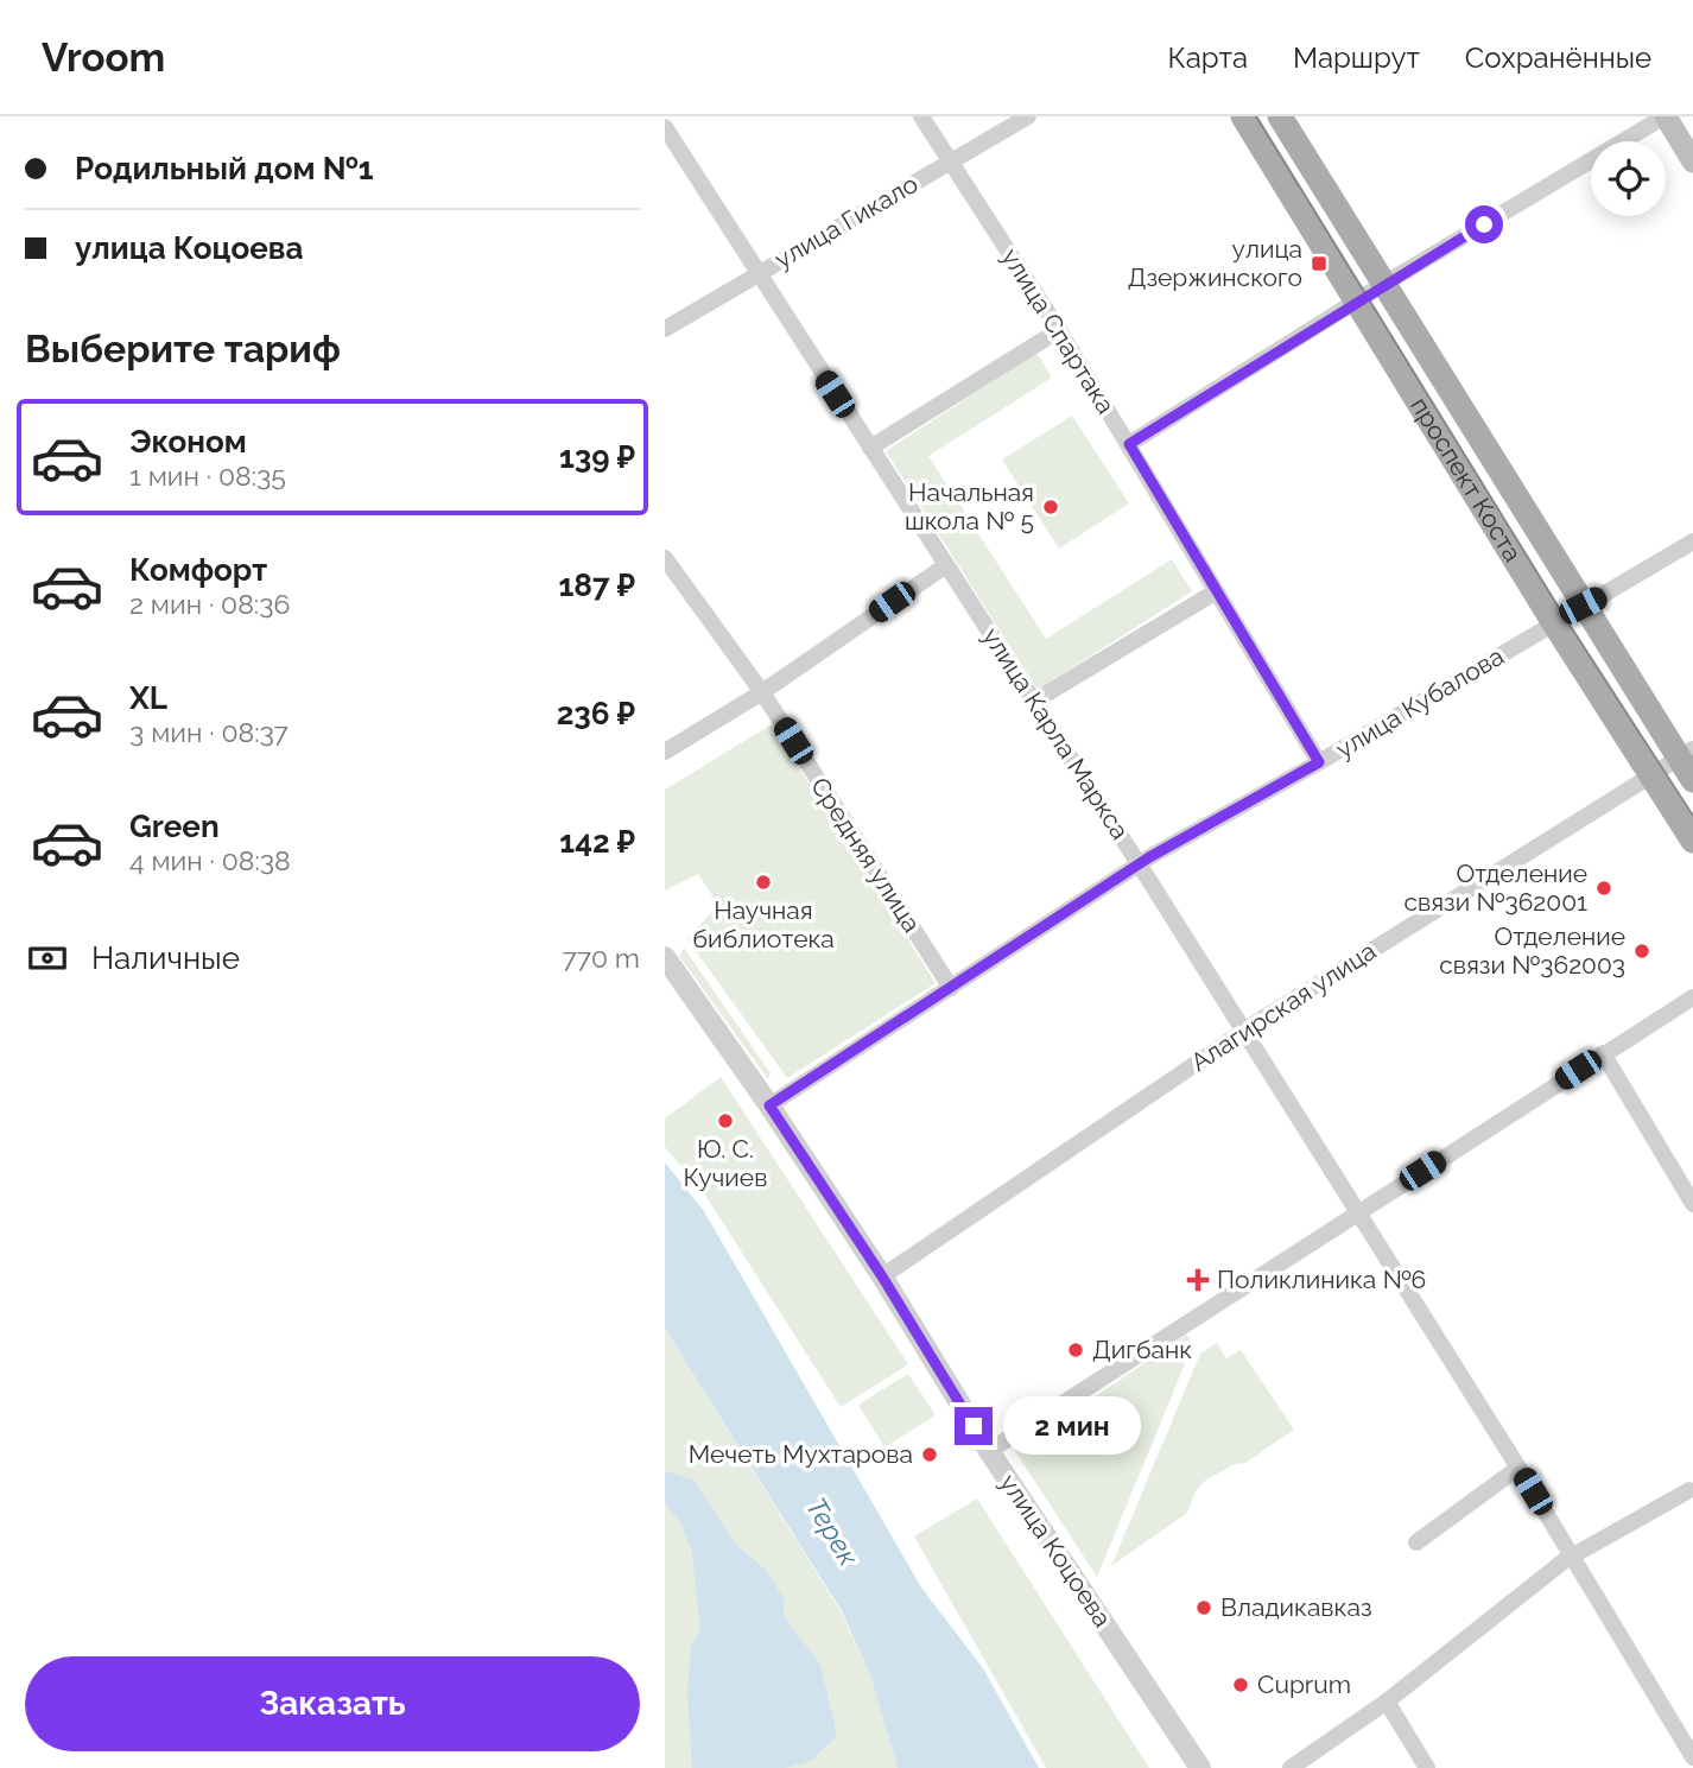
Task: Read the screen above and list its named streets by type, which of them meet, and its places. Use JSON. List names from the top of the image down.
{
  "streets": {
    "main road": ["проспект Коста"],
    "street": [
      "улица Гикало",
      "улица Спартака",
      "улица Кубалова",
      "улица Карла Маркса",
      "Средняя улица",
      "Алагирская улица",
      "улица Коцоева"
    ]
  },
  "crossings": [
    ["улица Гикало", "улица Спартака"],
    ["улица Гикало", "улица Карла Маркса"],
    ["улица Спартака", "улица Кубалова"],
    ["проспект Коста", "улица Кубалова"],
    ["проспект Коста", "Алагирская улица"],
    ["улица Кубалова", "улица Карла Маркса"],
    ["улица Кубалова", "Средняя улица"],
    ["улица Кубалова", "улица Коцоева"],
    ["улица Карла Маркса", "Алагирская улица"],
    ["Алагирская улица", "улица Коцоева"]
  ],
  "water": ["Терек"],
  "places": {
    "transit": ["улица Дзержинского"],
    "other": [
      "Начальная школа № 5",
      "Научная библиотека",
      "Отделение связи №362001",
      "Отделение связи №362003",
      "Ю. С. Кучиев",
      "Дигбанк",
      "Мечеть Мухтарова",
      "Владикавказ",
      "Cuprum"
    ],
    "health": ["Поликлиника №6"]
  },
  "page": {
    "header": "Vroom",
    "nav": ["Карта", "Маршрут", "Сохранённые"],
    "banner": ["Родильный дом №1", "улица Коцоева"],
    "heading": "Выберите тариф",
    "list": [
      {
        "name": "Эконом",
        "note": "1 мин · 08:35",
        "value": "139 ₽"
      },
      {
        "name": "Комфорт",
        "note": "2 мин · 08:36",
        "value": "187 ₽"
      },
      {
        "name": "XL",
        "note": "3 мин · 08:37",
        "value": "236 ₽"
      },
      {
        "name": "Green",
        "note": "4 мин · 08:38",
        "value": "142 ₽"
      }
    ],
    "pay": ["Наличные", "770 m"],
    "bubble": "2 мин",
    "buttons": "Заказать"
  }
}
